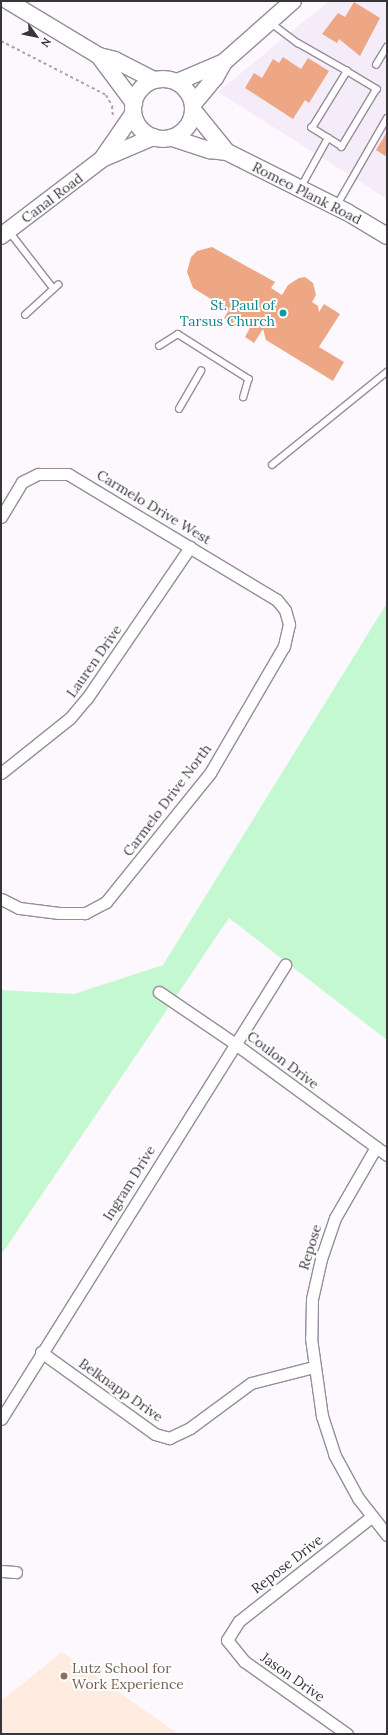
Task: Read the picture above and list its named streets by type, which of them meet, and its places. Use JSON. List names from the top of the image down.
{
  "streets": {
    "street": [
      "Romeo Plank Road",
      "Canal Road",
      "Carmelo Drive West",
      "Lauren Drive",
      "Carmelo Drive North",
      "Coulon Drive",
      "Ingram Drive",
      "Repose",
      "Belknapp Drive",
      "Repose Drive",
      "Jason Drive"
    ]
  },
  "crossings": [
    ["Romeo Plank Road", "Canal Road"],
    ["Carmelo Drive West", "Lauren Drive"],
    ["Carmelo Drive West", "Carmelo Drive North"],
    ["Coulon Drive", "Ingram Drive"],
    ["Coulon Drive", "Repose"],
    ["Ingram Drive", "Belknapp Drive"],
    ["Repose", "Belknapp Drive"],
    ["Repose", "Repose Drive"],
    ["Repose Drive", "Jason Drive"]
  ],
  "places": ["St. Paul of Tarsus Church", "Lutz School for Work Experience"],
  "north": "bottom right"
}
